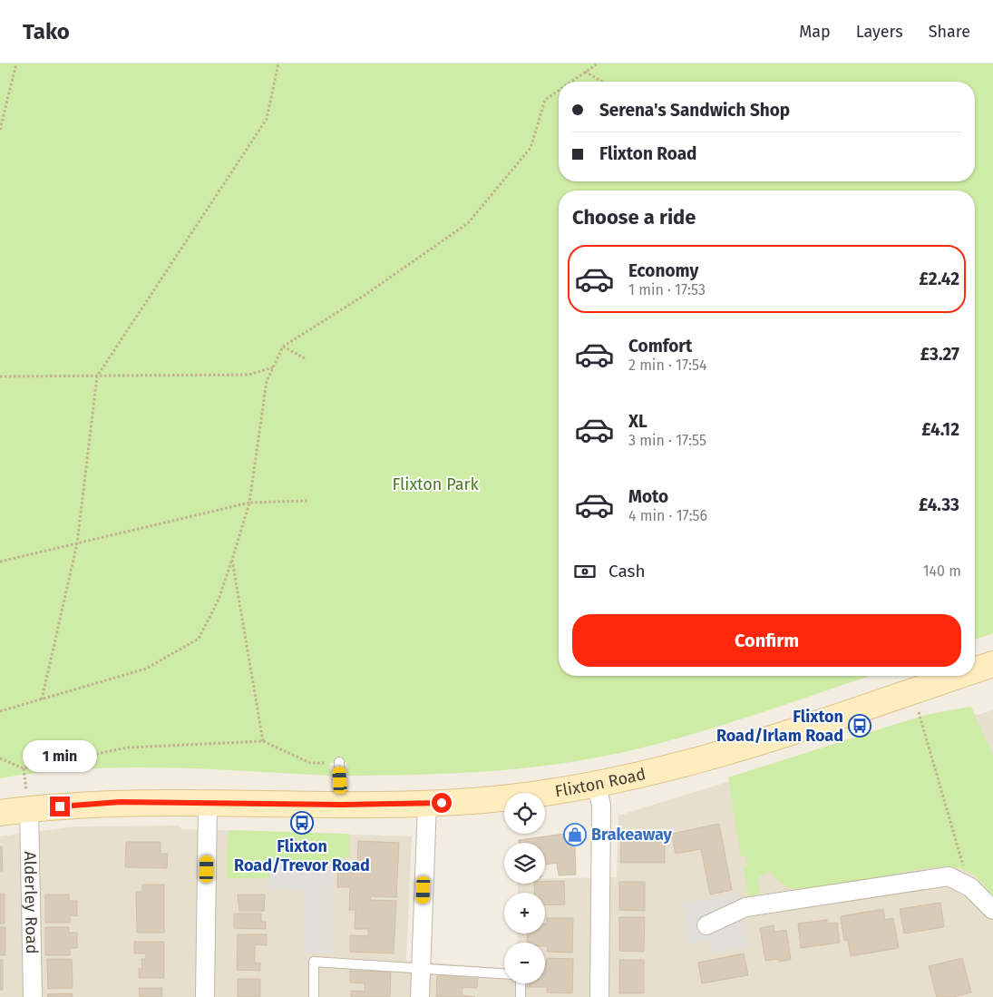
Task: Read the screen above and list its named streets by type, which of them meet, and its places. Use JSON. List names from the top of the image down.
{
  "streets": {
    "main road": ["Flixton Road"],
    "street": ["Alderley Road"]
  },
  "crossings": [
    ["Flixton Road", "Alderley Road"]
  ],
  "parks": ["Flixton Park"],
  "places": {
    "bus stop": ["Flixton Road/Irlam Road", "Flixton Road/Trevor Road"],
    "shop": ["Brakeaway"]
  },
  "page": {
    "header": "Tako",
    "nav": ["Map", "Layers", "Share"],
    "banner": ["Serena's Sandwich Shop", "Flixton Road"],
    "heading": "Choose a ride",
    "list": [
      {
        "name": "Economy",
        "note": "1 min · 17:53",
        "value": "£2.42"
      },
      {
        "name": "Comfort",
        "note": "2 min · 17:54",
        "value": "£3.27"
      },
      {
        "name": "XL",
        "note": "3 min · 17:55",
        "value": "£4.12"
      },
      {
        "name": "Moto",
        "note": "4 min · 17:56",
        "value": "£4.33"
      }
    ],
    "pay": ["Cash", "140 m"],
    "buttons": "Confirm",
    "bubble": "1 min",
    "map_buttons": ["+", "−"]
  }
}
